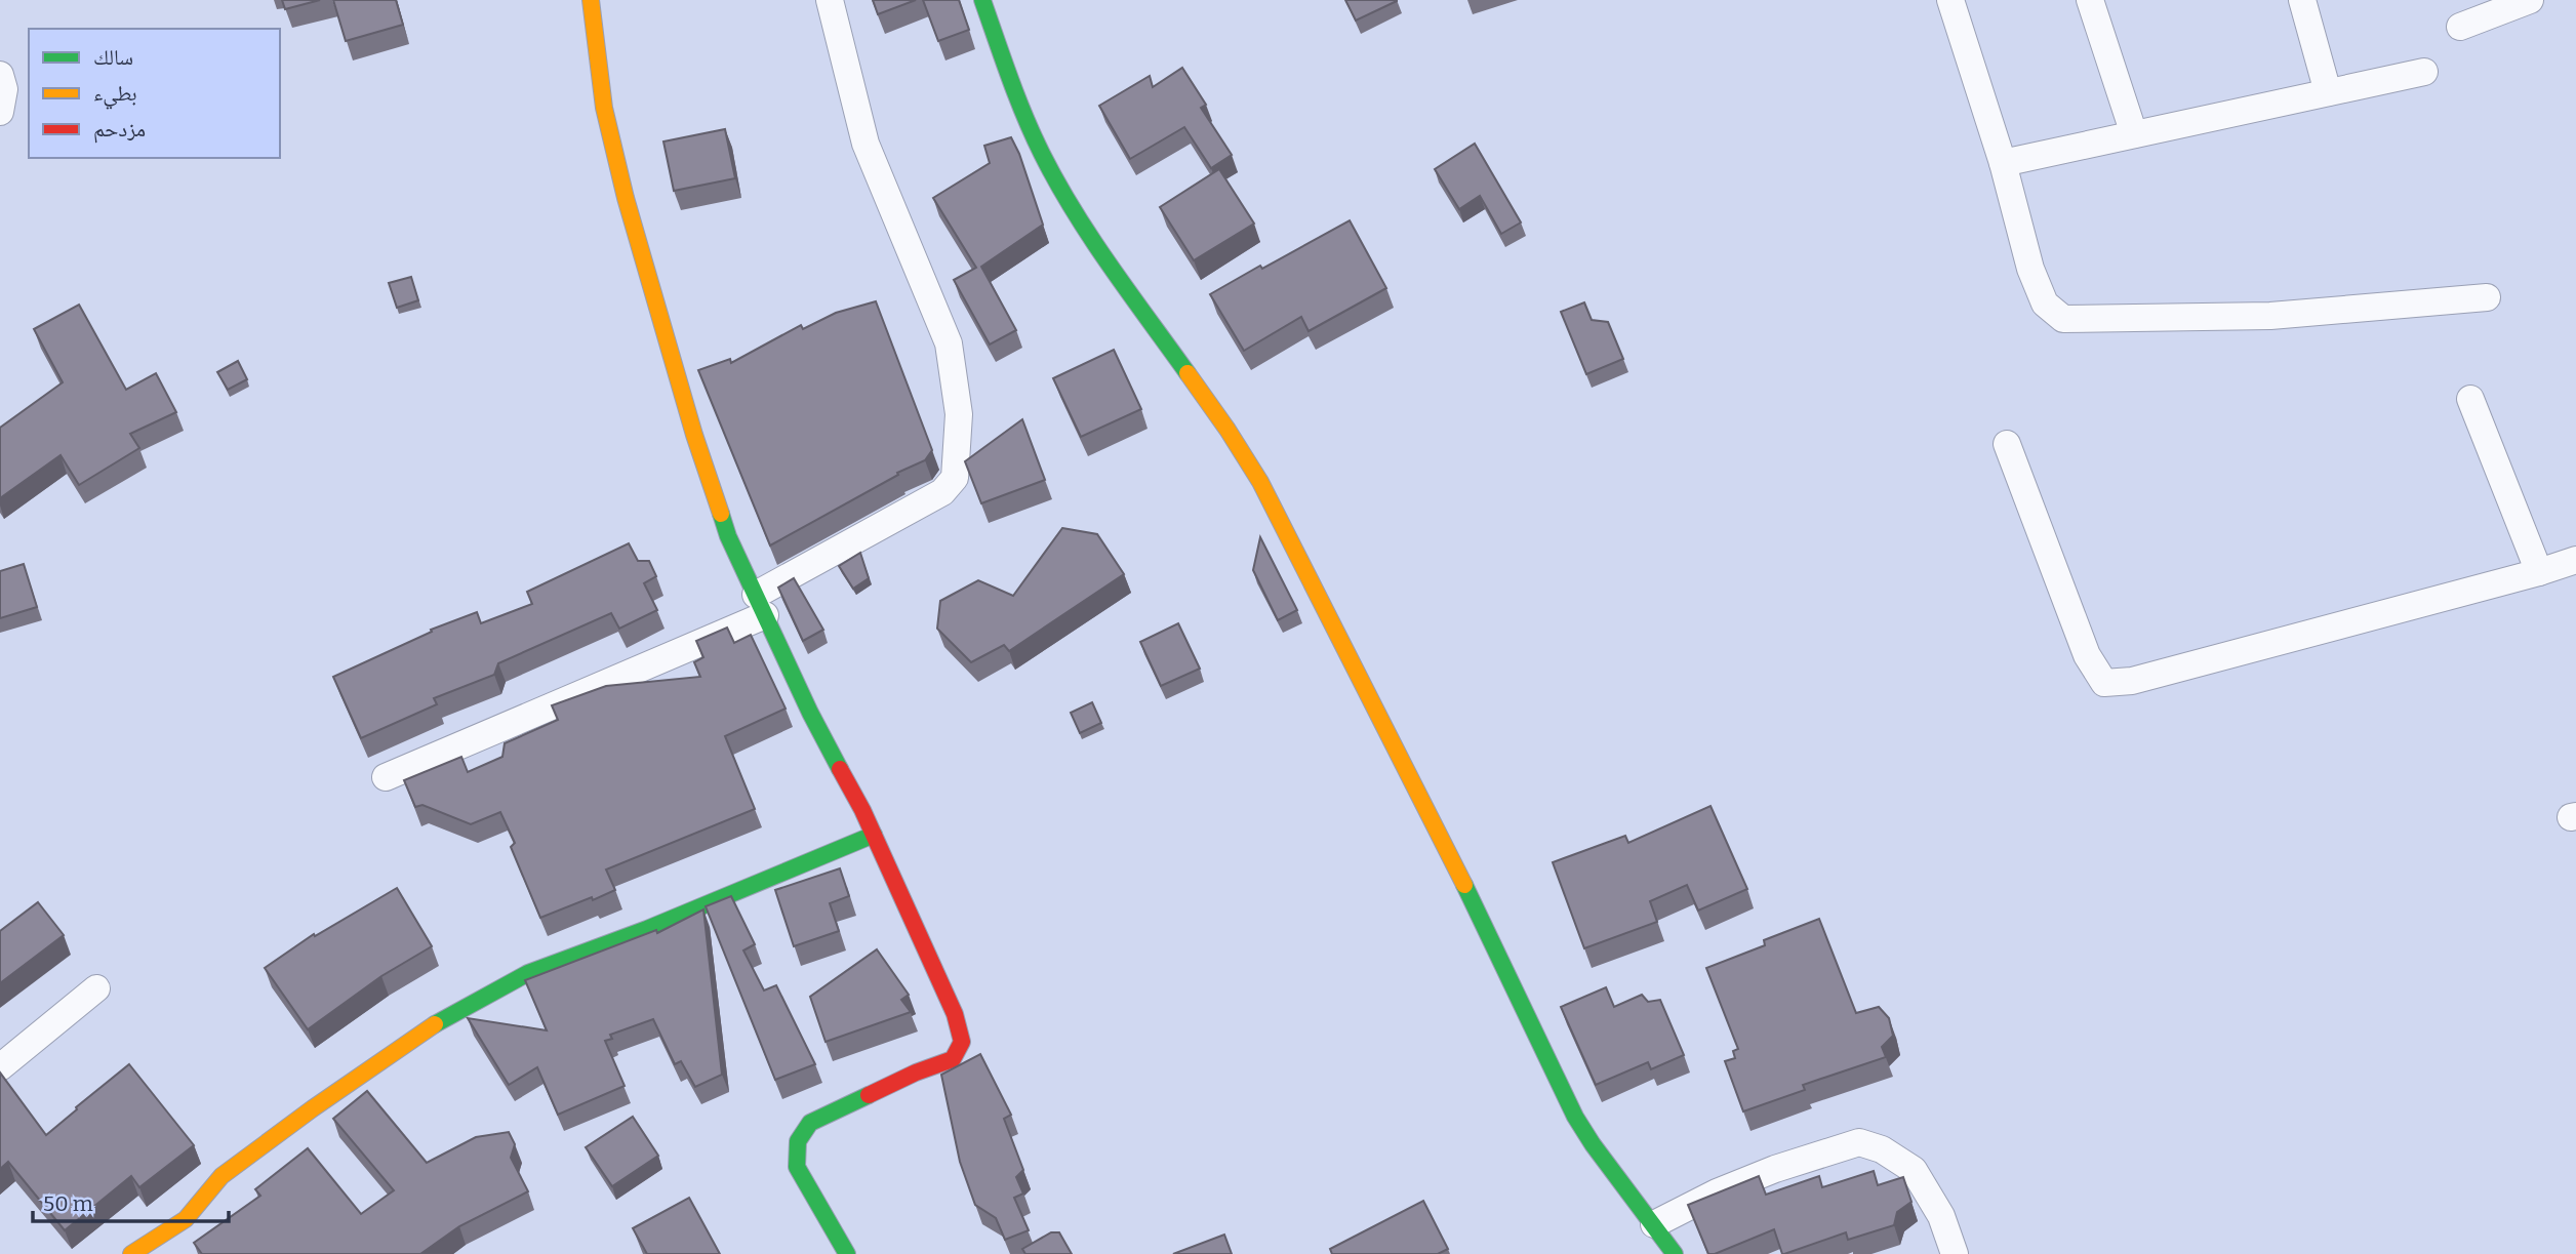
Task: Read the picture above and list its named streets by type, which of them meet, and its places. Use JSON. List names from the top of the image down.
{
  "legend": ["سالك", "بطيء", "مزدحم"],
  "scale_bar": "50 m"
}
